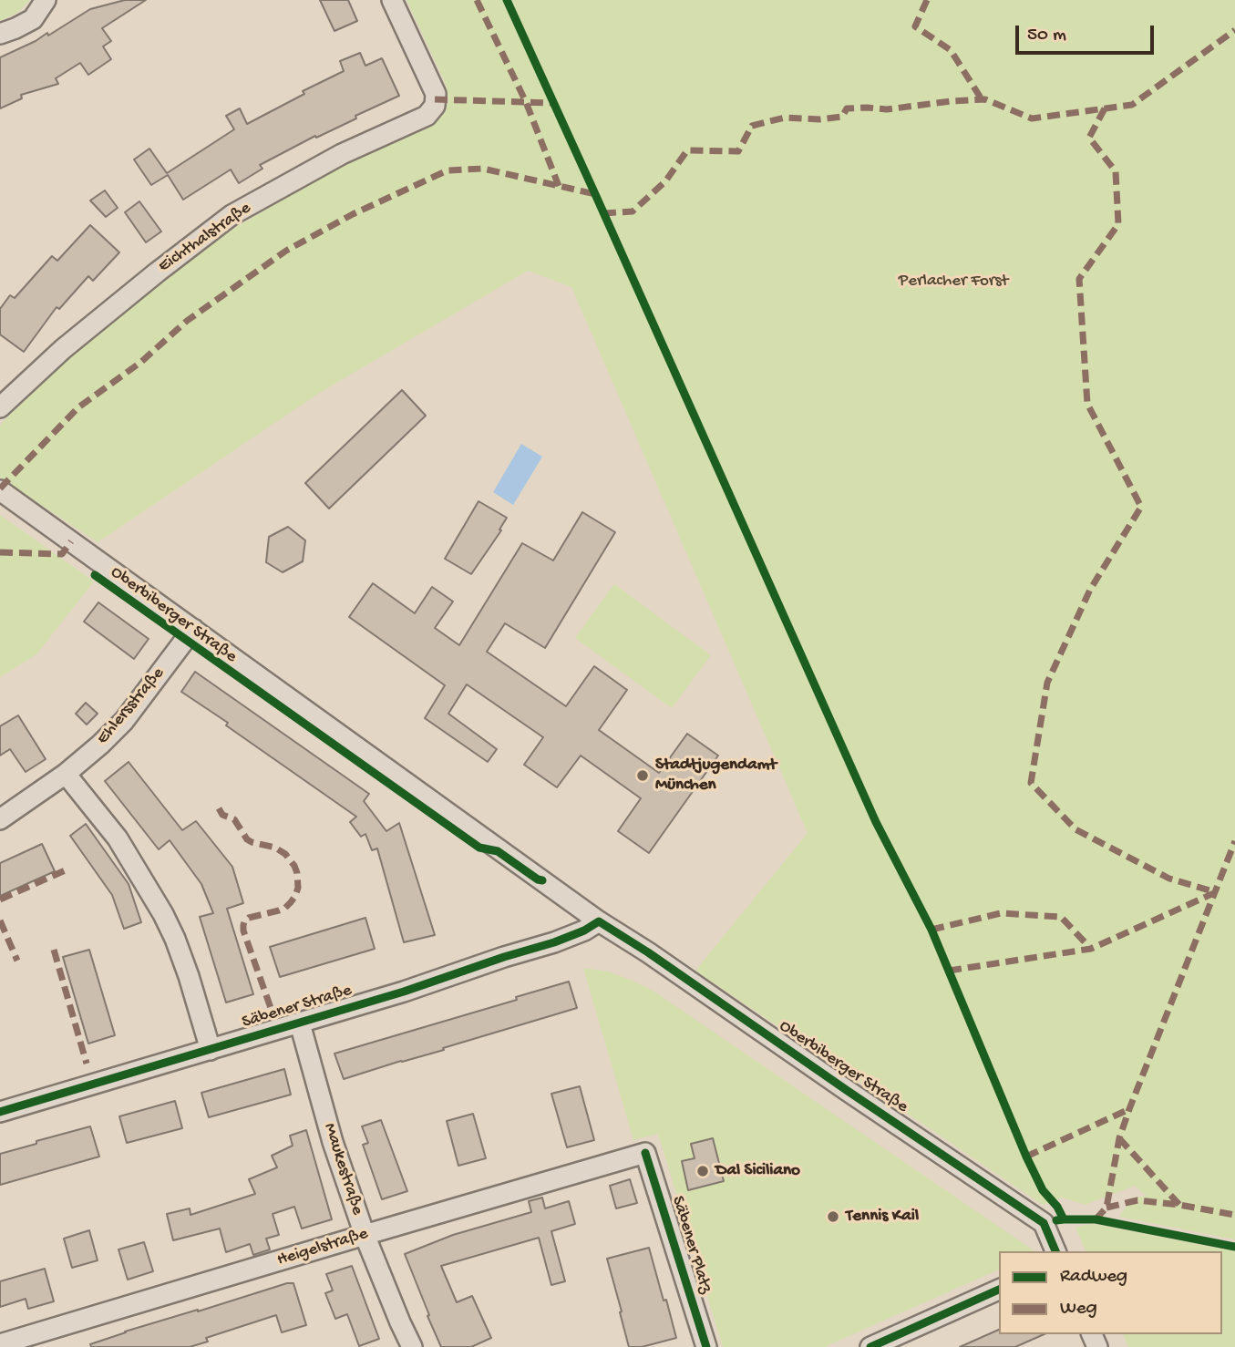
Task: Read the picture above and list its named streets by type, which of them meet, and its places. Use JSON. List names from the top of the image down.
{
  "streets": {
    "street": [
      "Eichthalstraße",
      "Oberbiberger Straße",
      "Ehlersstraße",
      "Säbener Straße",
      "Maukestraße",
      "Säbener Platz",
      "Heigelstraße"
    ]
  },
  "crossings": [
    ["Oberbiberger Straße", "Ehlersstraße"],
    ["Oberbiberger Straße", "Säbener Straße"],
    ["Säbener Straße", "Maukestraße"],
    ["Maukestraße", "Heigelstraße"],
    ["Säbener Platz", "Heigelstraße"]
  ],
  "parks": ["Perlacher Forst"],
  "places": ["Stadtjugendamt München", "Dal Siciliano", "Tennis Kail"],
  "legend": ["Radweg", "Weg"],
  "scale_bar": "50 m"
}
